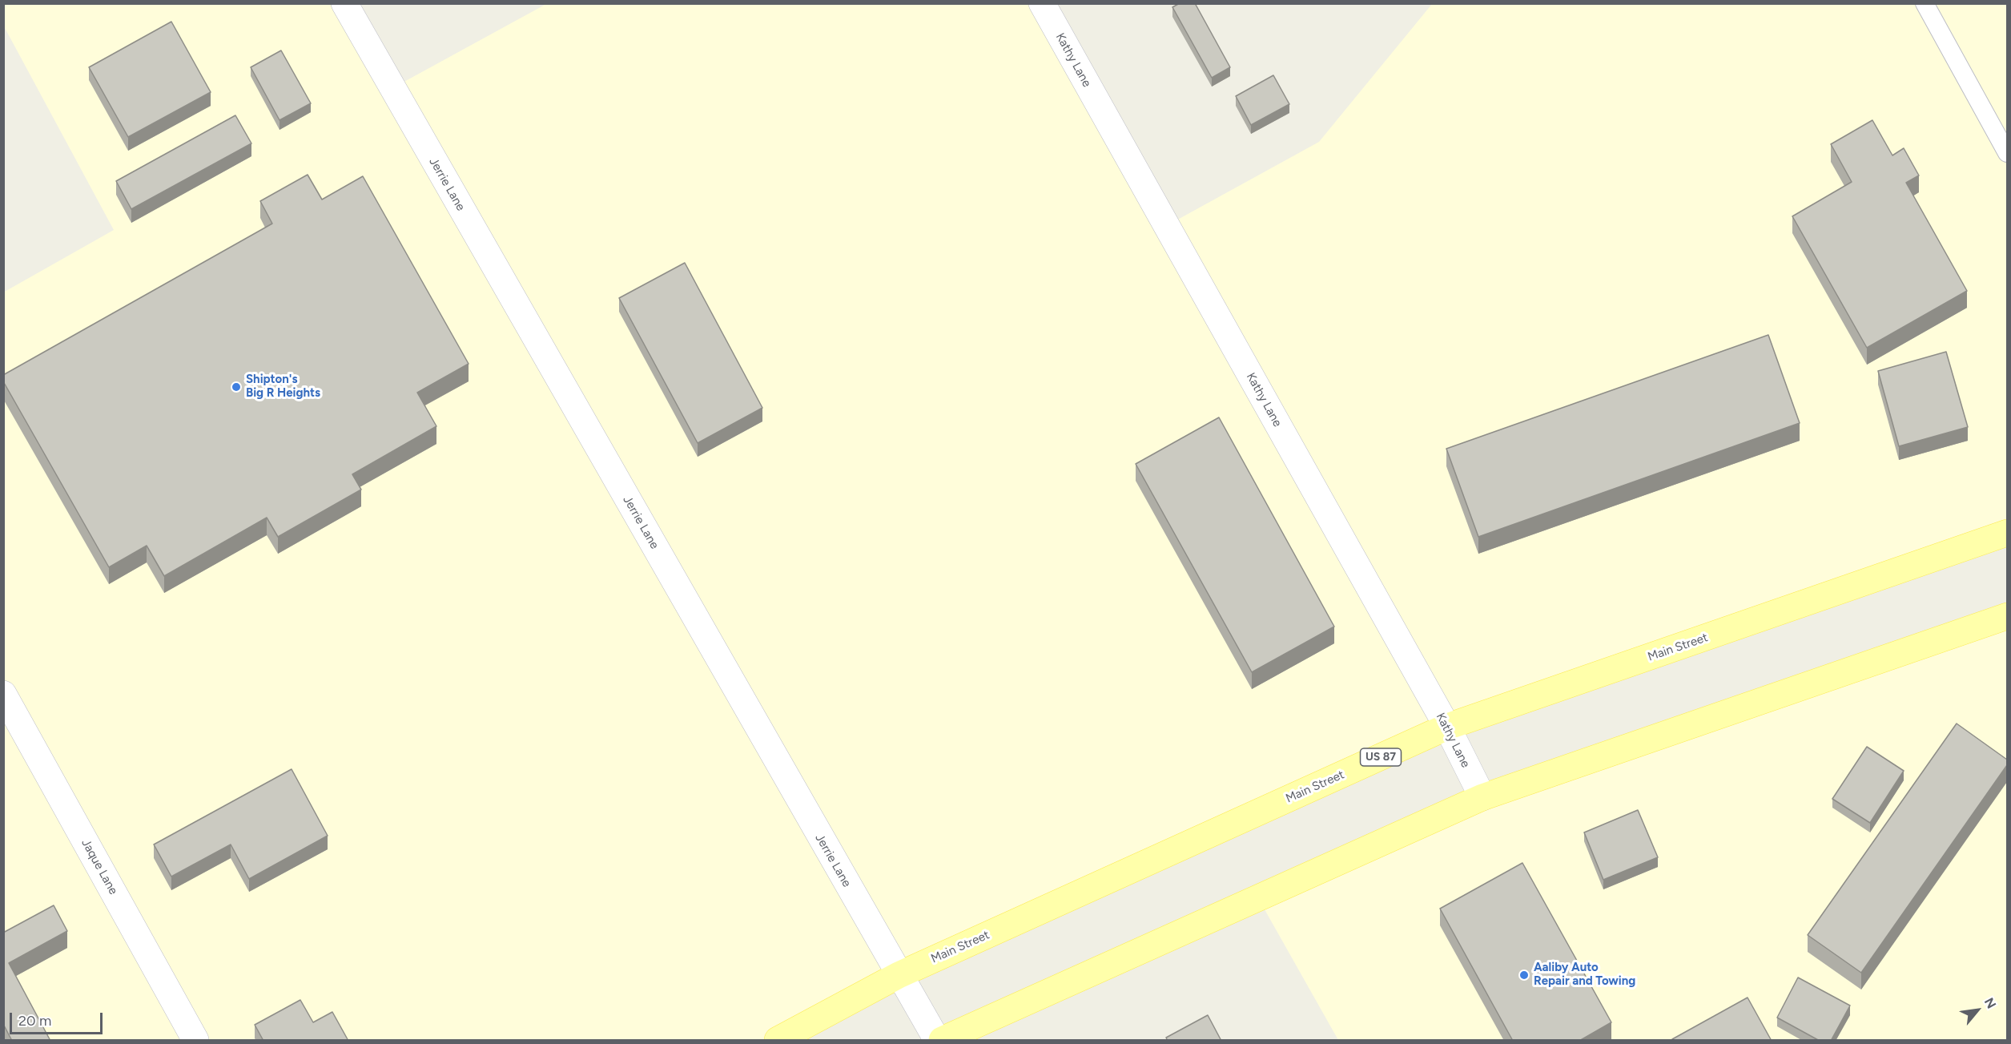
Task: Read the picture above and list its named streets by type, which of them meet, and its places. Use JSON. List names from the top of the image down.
{
  "streets": {
    "main road": ["Main Street", "US 87"],
    "street": ["Kathy Lane", "Jerrie Lane", "Jaque Lane"]
  },
  "crossings": [
    ["Kathy Lane", "Main Street"],
    ["Jerrie Lane", "Main Street"]
  ],
  "places": ["Shipton's Big R Heights", "Aaliby Auto Repair and Towing"],
  "scale_bar": "20 m",
  "north": "top right"
}
